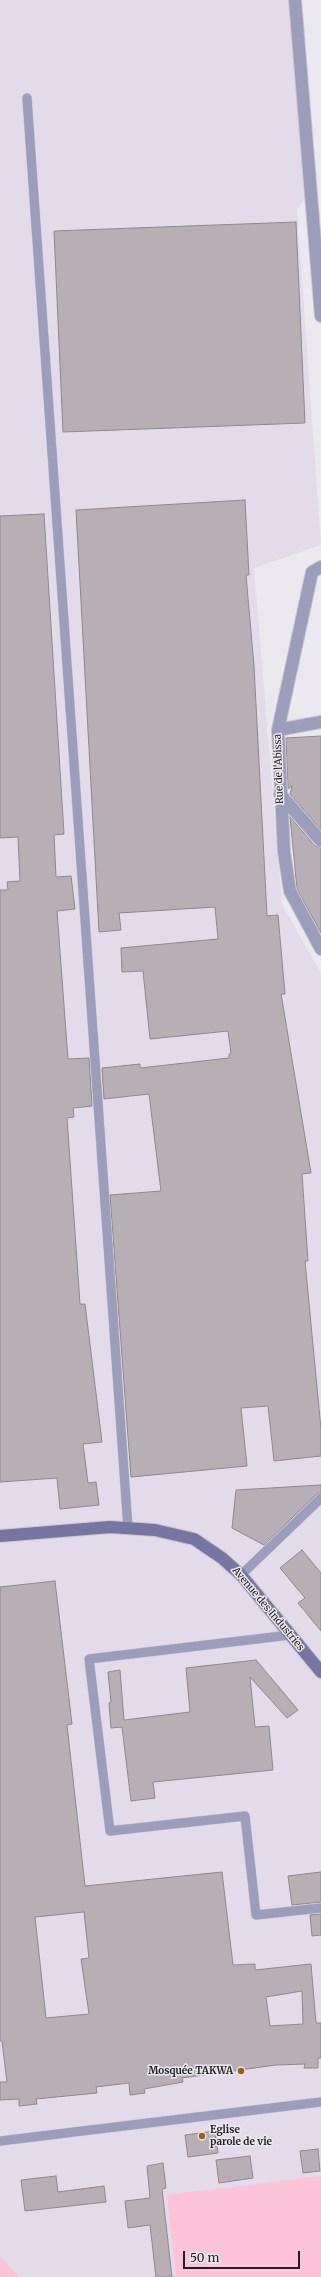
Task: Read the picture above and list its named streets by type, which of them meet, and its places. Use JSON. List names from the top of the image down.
{
  "streets": {
    "street": ["Rue de l'Abissa", "Avenue des Industries"]
  },
  "places": ["Mosquée TAKWA", "Eglise parole de vie"],
  "scale_bar": "50 m"
}
